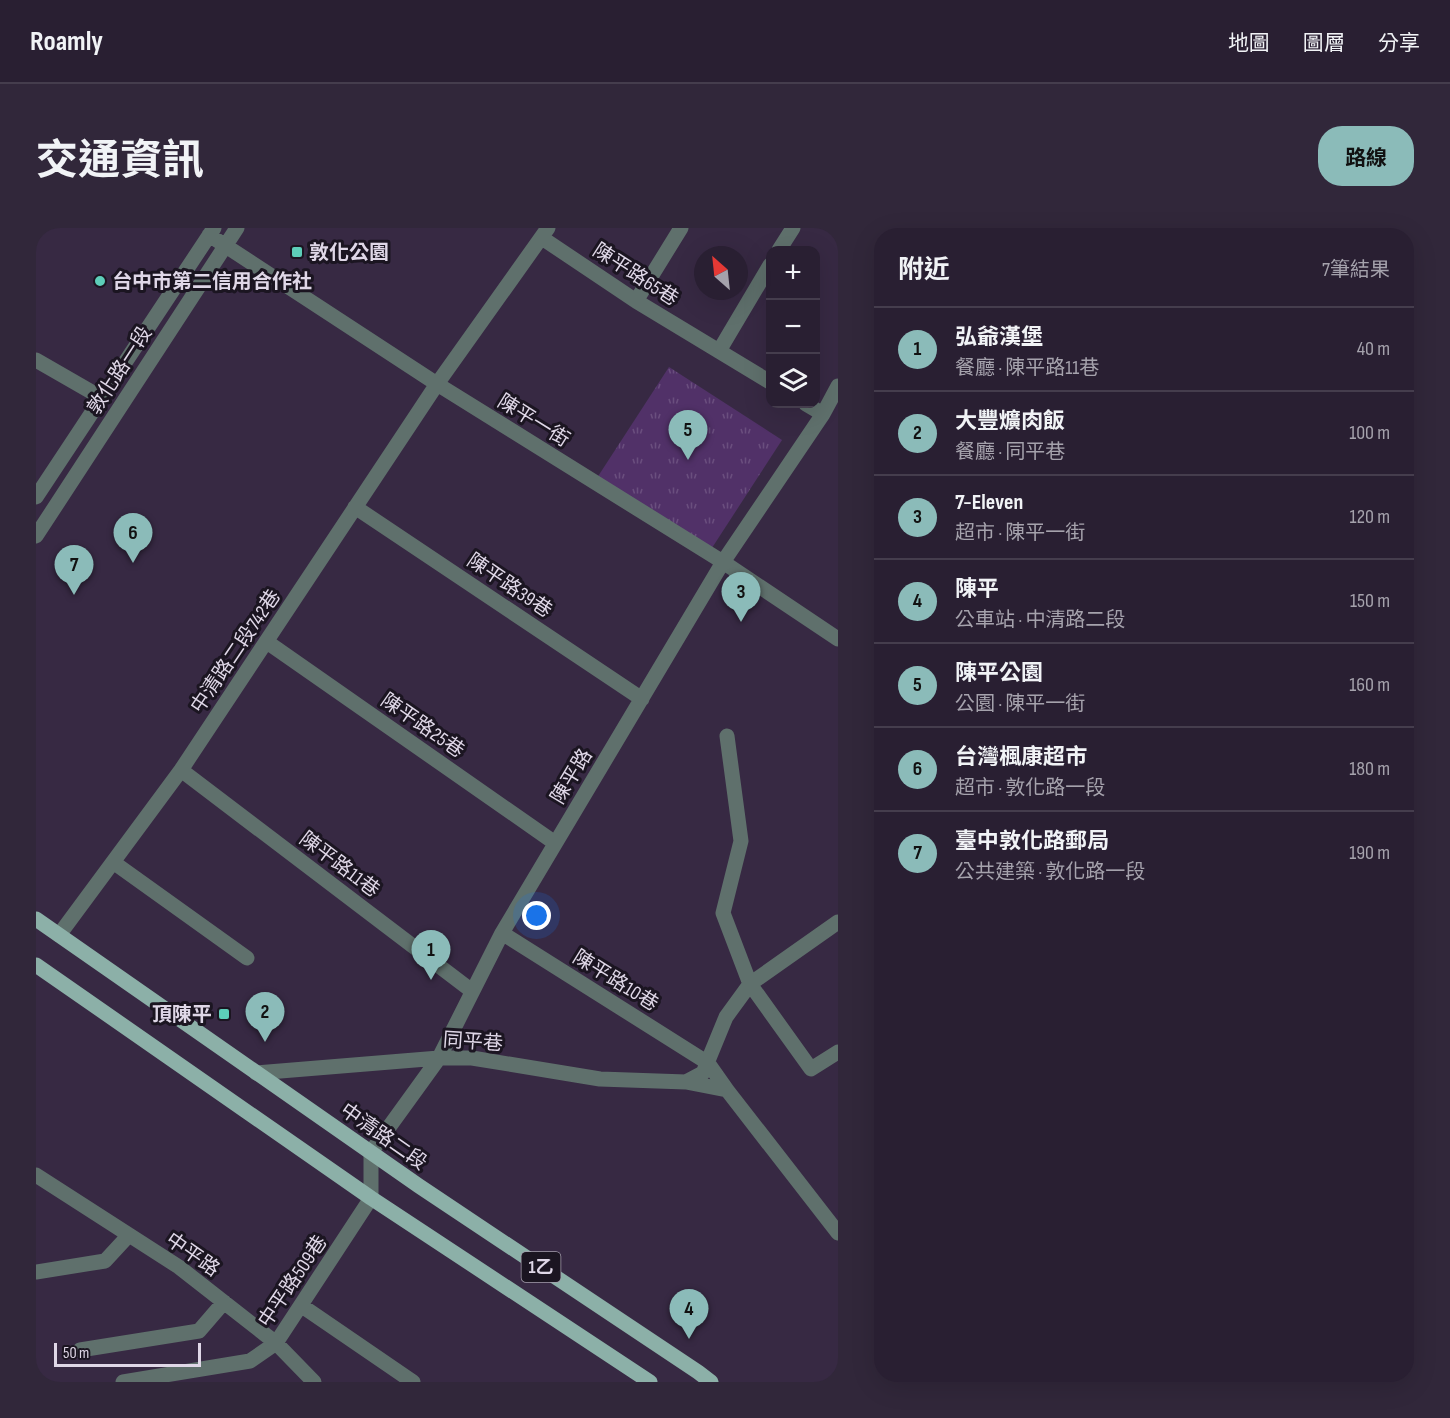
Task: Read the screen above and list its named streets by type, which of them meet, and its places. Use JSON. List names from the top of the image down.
{
  "streets": {
    "main road": ["中清路二段", "1乙"],
    "street": [
      "陳平路65巷",
      "敦化路一段",
      "陳平一街",
      "陳平路39巷",
      "中清路二段742巷",
      "陳平路25巷",
      "陳平路",
      "陳平路11巷",
      "陳平路10巷",
      "同平巷",
      "中平路",
      "中平路509巷"
    ]
  },
  "crossings": [
    ["陳平路65巷", "陳平一街"],
    ["陳平路65巷", "中清路二段742巷"],
    ["敦化路一段", "陳平一街"],
    ["陳平一街", "中清路二段742巷"],
    ["陳平一街", "陳平路"],
    ["陳平路39巷", "中清路二段742巷"],
    ["陳平路39巷", "陳平路"],
    ["中清路二段742巷", "陳平路25巷"],
    ["中清路二段742巷", "陳平路11巷"],
    ["中清路二段742巷", "中清路二段"],
    ["陳平路25巷", "陳平路"],
    ["陳平路", "陳平路11巷"],
    ["陳平路", "陳平路10巷"],
    ["陳平路", "同平巷"],
    ["陳平路", "中清路二段"],
    ["同平巷", "中清路二段"],
    ["中平路", "中平路509巷"],
    ["1乙", "中平路509巷"]
  ],
  "places": {
    "transit": ["敦化公園", "頂陳平"],
    "other": ["台中市第二信用合作社"]
  },
  "scale_bar": "50 m",
  "north": "top left",
  "page": {
    "header": "Roamly",
    "nav": ["地圖", "圖層", "分享"],
    "title": "交通資訊",
    "buttons": "路線",
    "heading": ["附近", "7筆結果"],
    "map_buttons": ["+", "−"],
    "list": [
      {
        "mark": "1",
        "name": "弘爺漢堡",
        "note": "餐廳 · 陳平路11巷",
        "value": "40 m"
      },
      {
        "mark": "2",
        "name": "大豐爌肉飯",
        "note": "餐廳 · 同平巷",
        "value": "100 m"
      },
      {
        "mark": "3",
        "name": "7-Eleven",
        "note": "超市 · 陳平一街",
        "value": "120 m"
      },
      {
        "mark": "4",
        "name": "陳平",
        "note": "公車站 · 中清路二段",
        "value": "150 m"
      },
      {
        "mark": "5",
        "name": "陳平公園",
        "note": "公園 · 陳平一街",
        "value": "160 m"
      },
      {
        "mark": "6",
        "name": "台灣楓康超市",
        "note": "超市 · 敦化路一段",
        "value": "180 m"
      },
      {
        "mark": "7",
        "name": "臺中敦化路郵局",
        "note": "公共建築 · 敦化路一段",
        "value": "190 m"
      }
    ],
    "pins": [
      "5",
      "6",
      "7",
      "3",
      "1",
      "2",
      "4"
    ],
    "scale": "50 m"
  }
}
